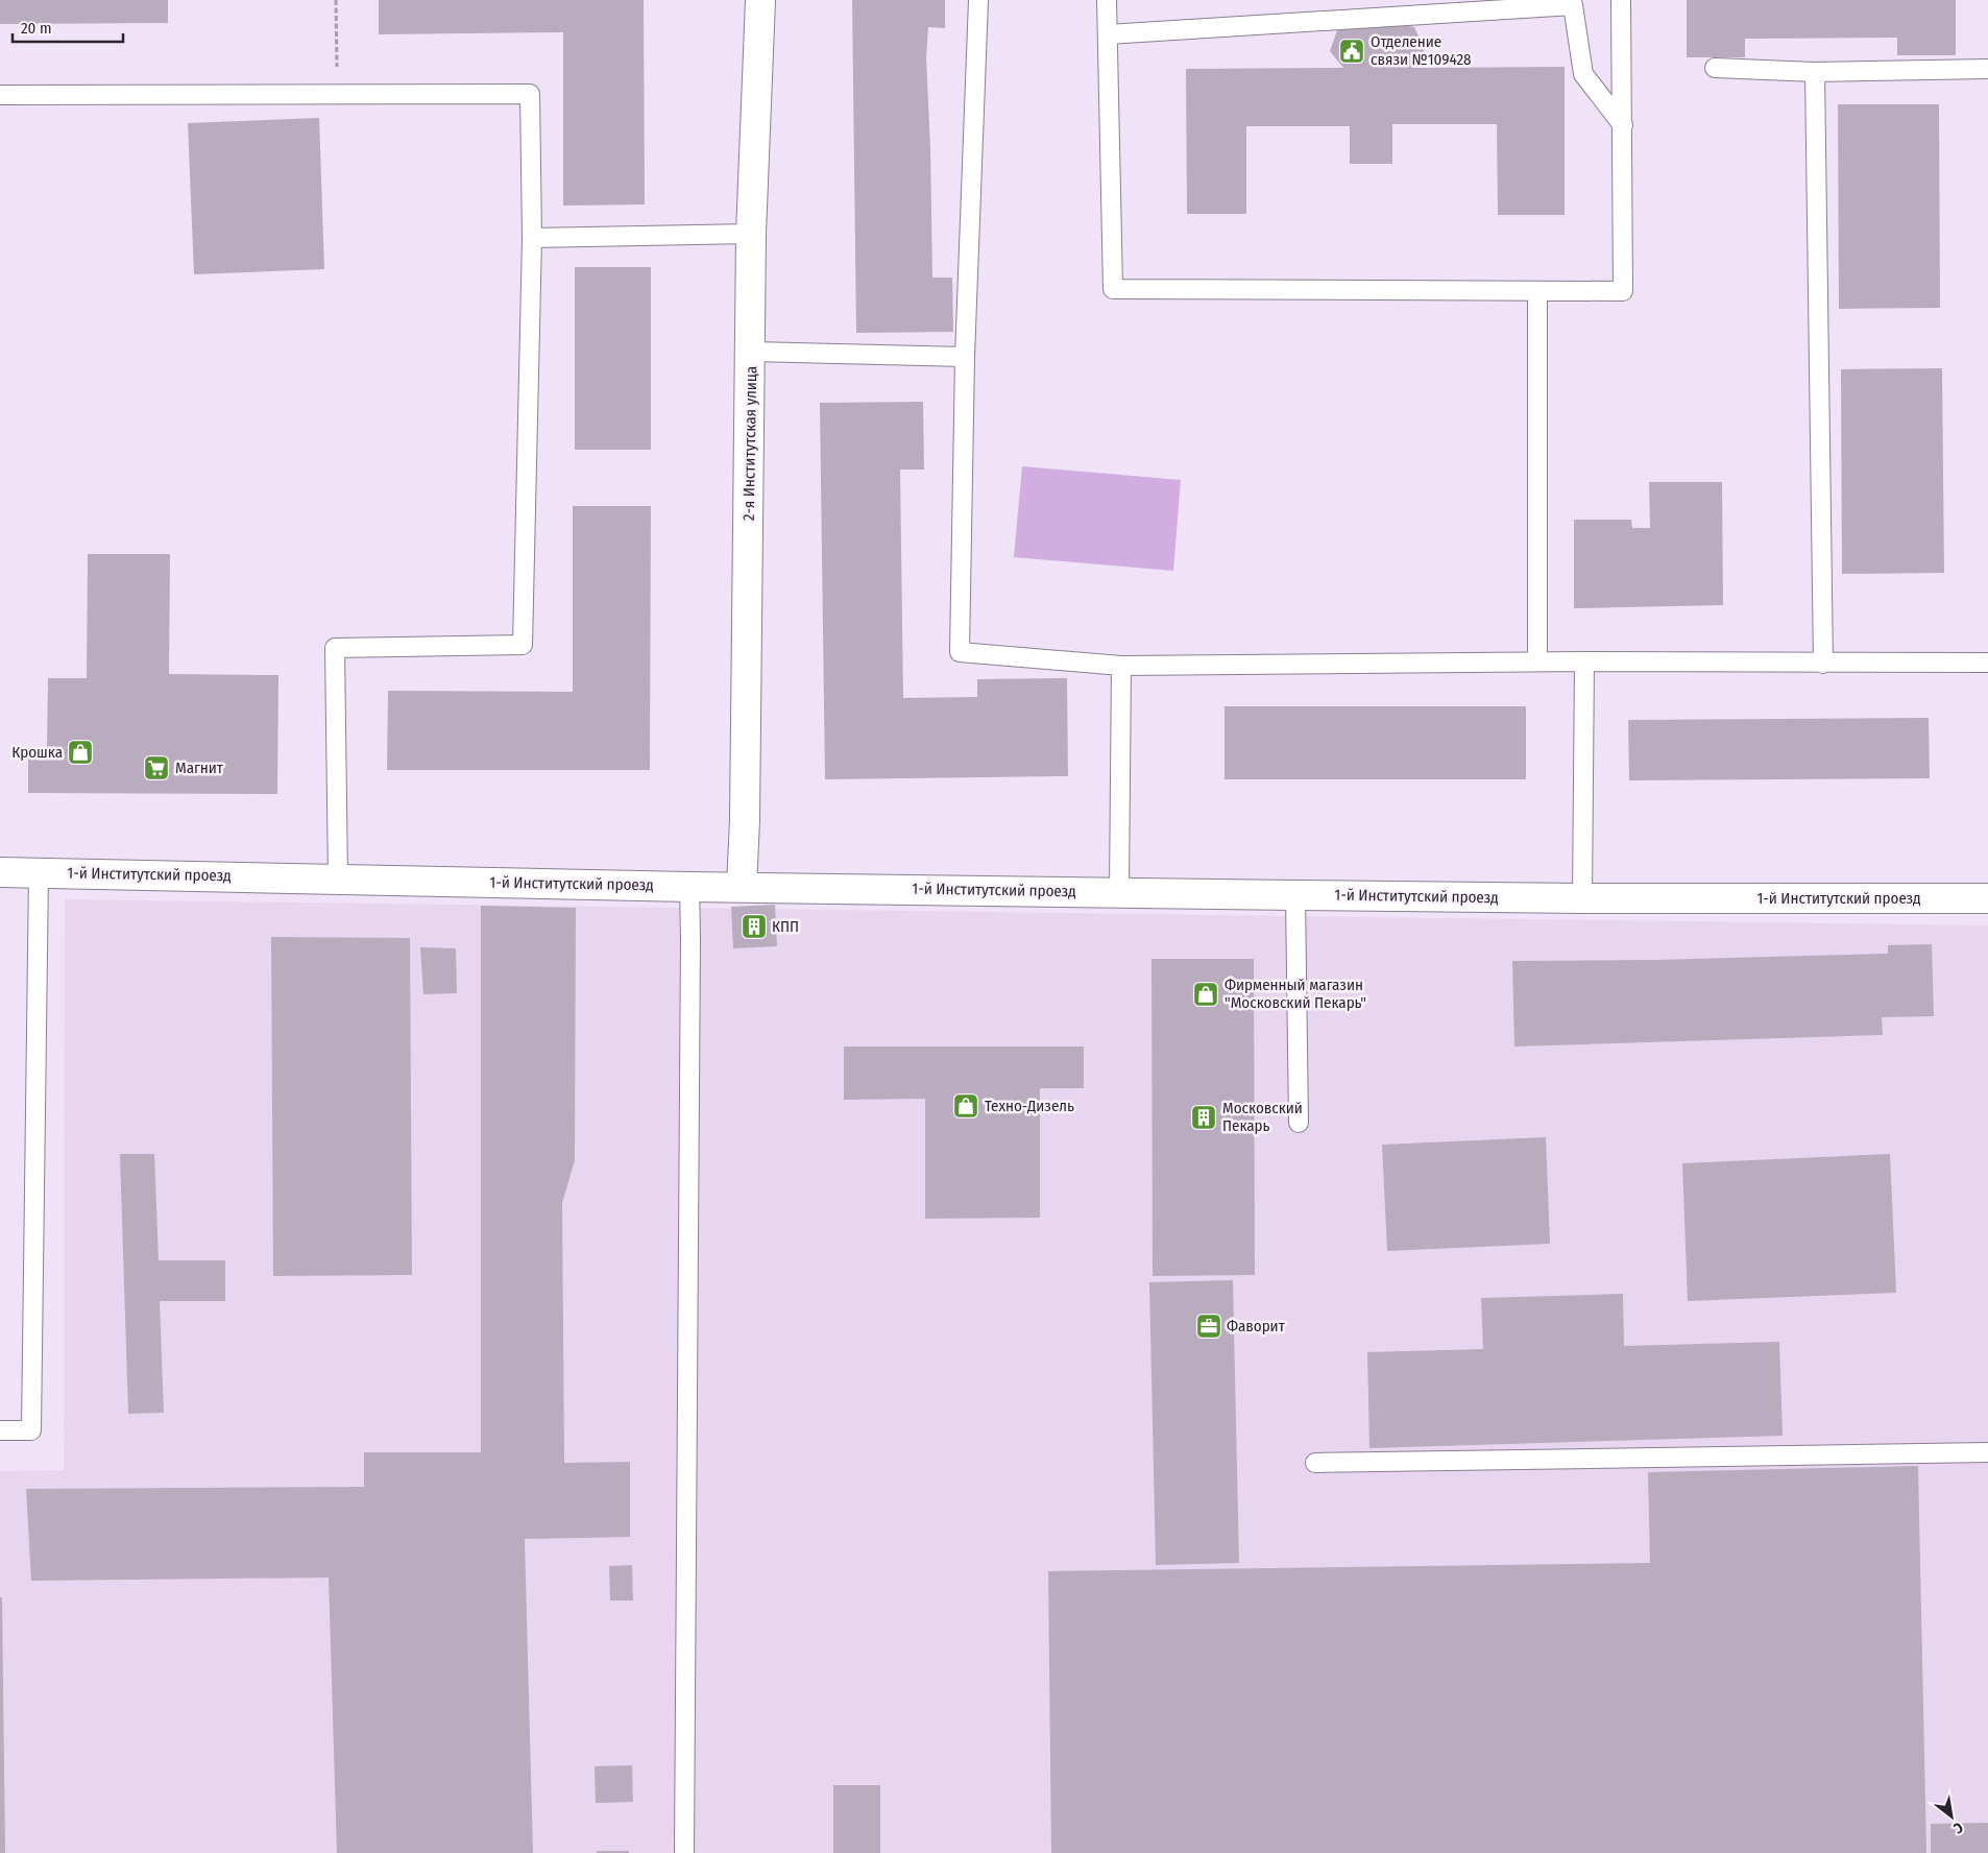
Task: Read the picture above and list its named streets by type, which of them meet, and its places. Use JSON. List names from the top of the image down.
{
  "streets": {
    "street": ["2-я Институтская улица", "1-й Институтский проезд"]
  },
  "crossings": [
    ["2-я Институтская улица", "1-й Институтский проезд"]
  ],
  "places": {
    "public building": ["Отделение связи №109428"],
    "shop": ["Крошка", "Фирменный магазин \"Московский Пекарь\"", "Техно-Дизель"],
    "supermarket": ["Магнит"],
    "building": ["КПП", "Московский Пекарь"],
    "office": ["Фаворит"]
  },
  "scale_bar": "20 m",
  "north": "bottom right"
}
